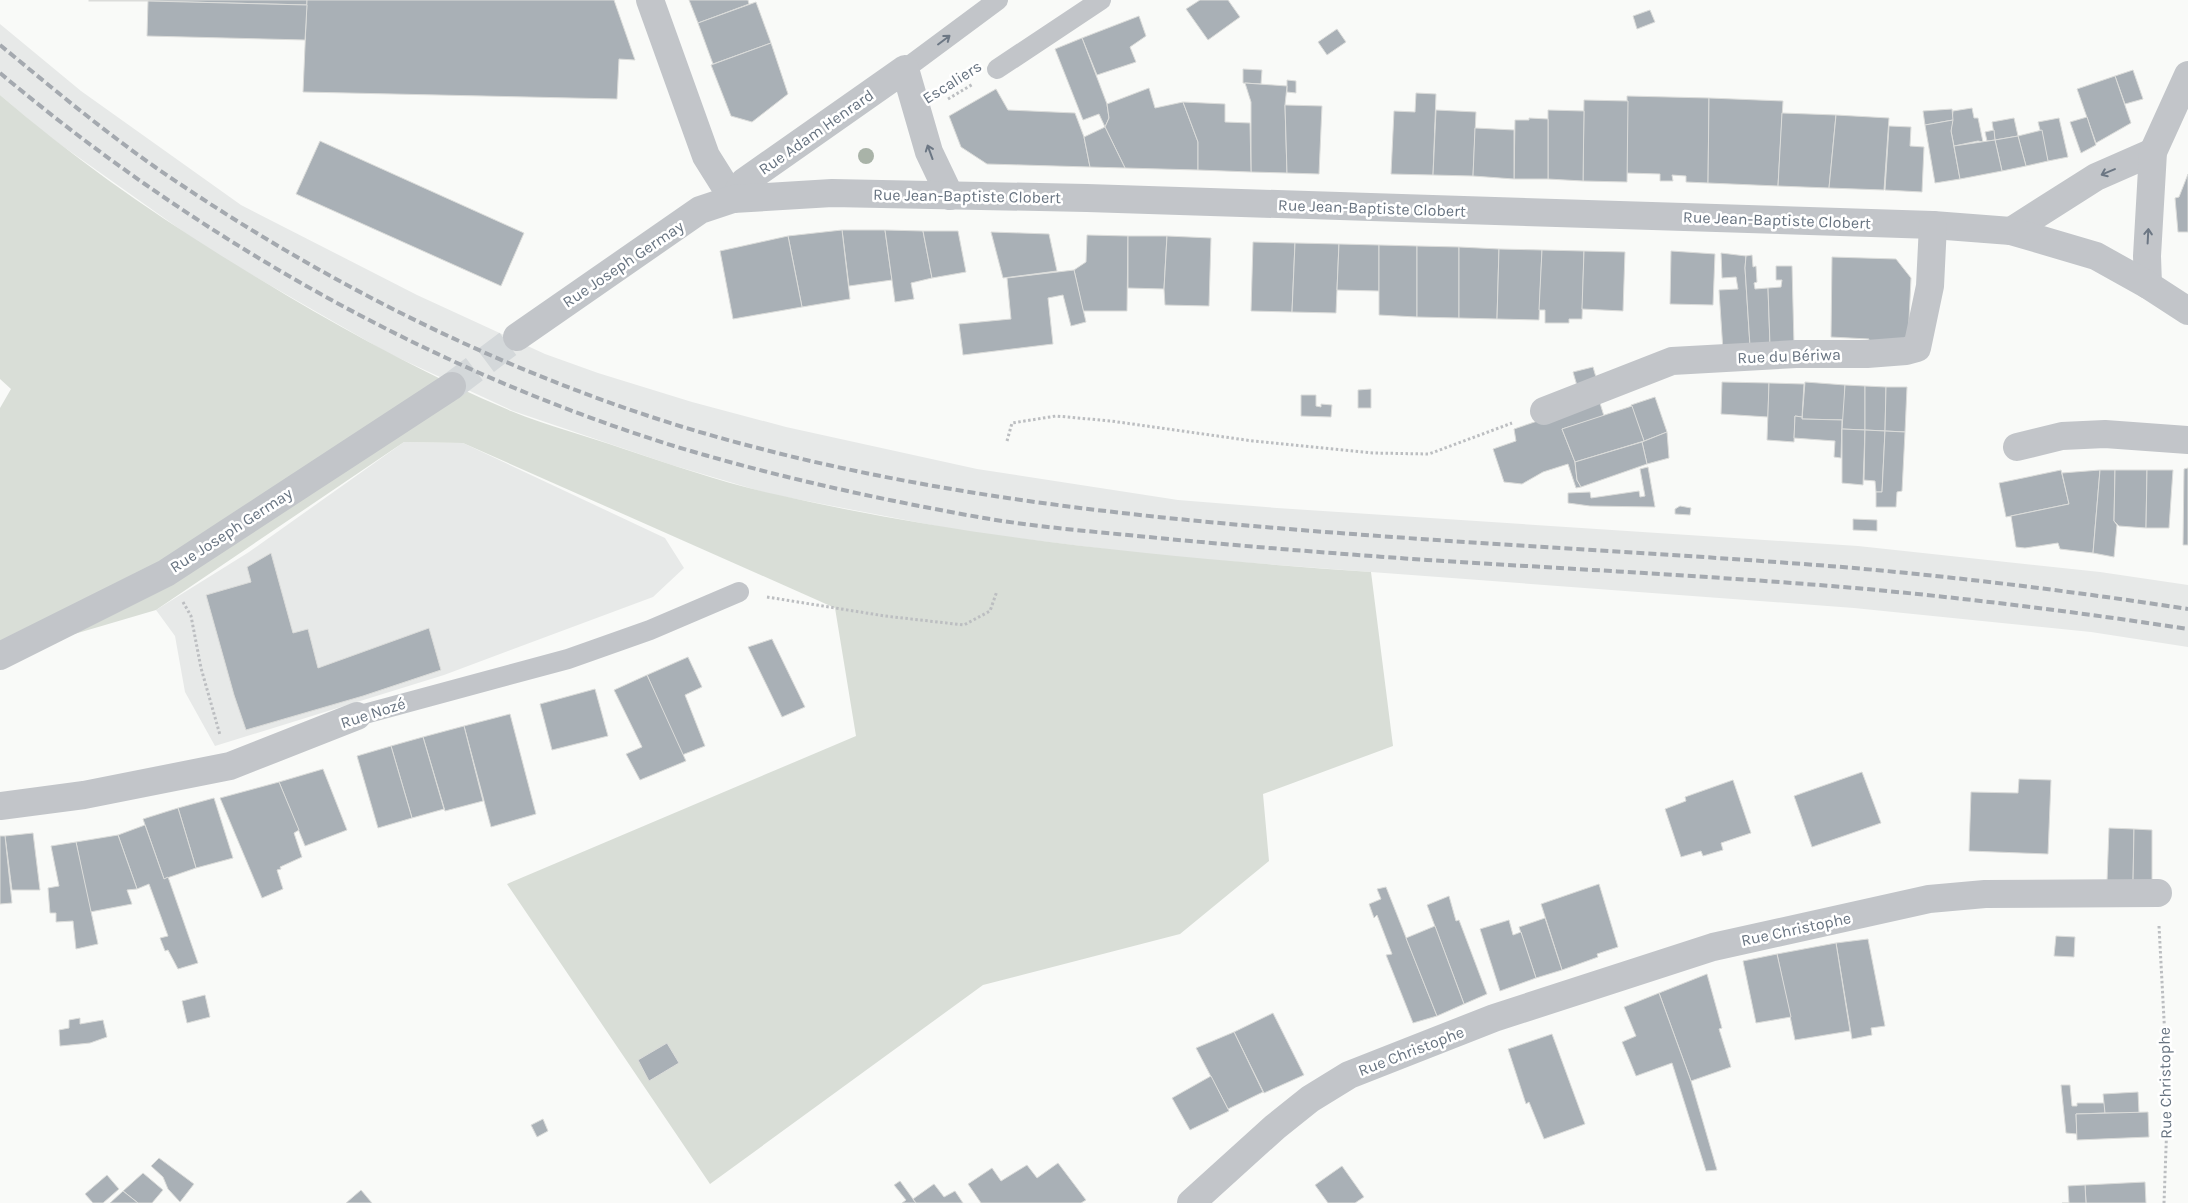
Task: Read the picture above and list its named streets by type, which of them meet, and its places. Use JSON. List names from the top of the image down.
{
  "streets": {
    "street": [
      "Rue Adam Henrard",
      "Rue Jean-Baptiste Clobert",
      "Rue Joseph Germay",
      "Rue du Bériwa",
      "Rue Nozé",
      "Rue Christophe"
    ],
    "path": ["Escaliers"]
  },
  "crossings": [
    ["Rue Adam Henrard", "Rue Jean-Baptiste Clobert"],
    ["Rue Adam Henrard", "Rue Joseph Germay"],
    ["Rue Jean-Baptiste Clobert", "Rue Joseph Germay"],
    ["Rue Jean-Baptiste Clobert", "Rue du Bériwa"]
  ]
}
